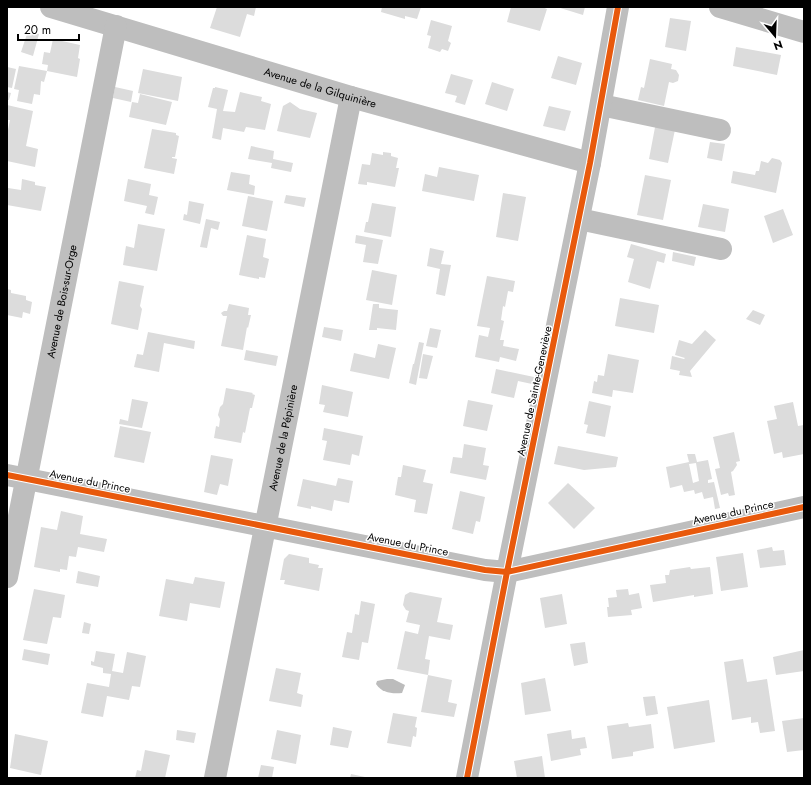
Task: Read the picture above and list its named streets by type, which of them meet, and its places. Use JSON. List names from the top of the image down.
{
  "streets": {
    "street": [
      "Avenue de la Gilquinière",
      "Avenue de Bois-sur-Orge",
      "Avenue de Sainte-Geneviève",
      "Avenue de la Pépinière",
      "Avenue du Prince"
    ]
  },
  "crossings": [
    ["Avenue de la Gilquinière", "Avenue de Bois-sur-Orge"],
    ["Avenue de la Gilquinière", "Avenue de Sainte-Geneviève"],
    ["Avenue de la Gilquinière", "Avenue de la Pépinière"],
    ["Avenue de Bois-sur-Orge", "Avenue du Prince"],
    ["Avenue de Sainte-Geneviève", "Avenue du Prince"],
    ["Avenue de la Pépinière", "Avenue du Prince"]
  ],
  "scale_bar": "20 m",
  "north": "bottom"
}
